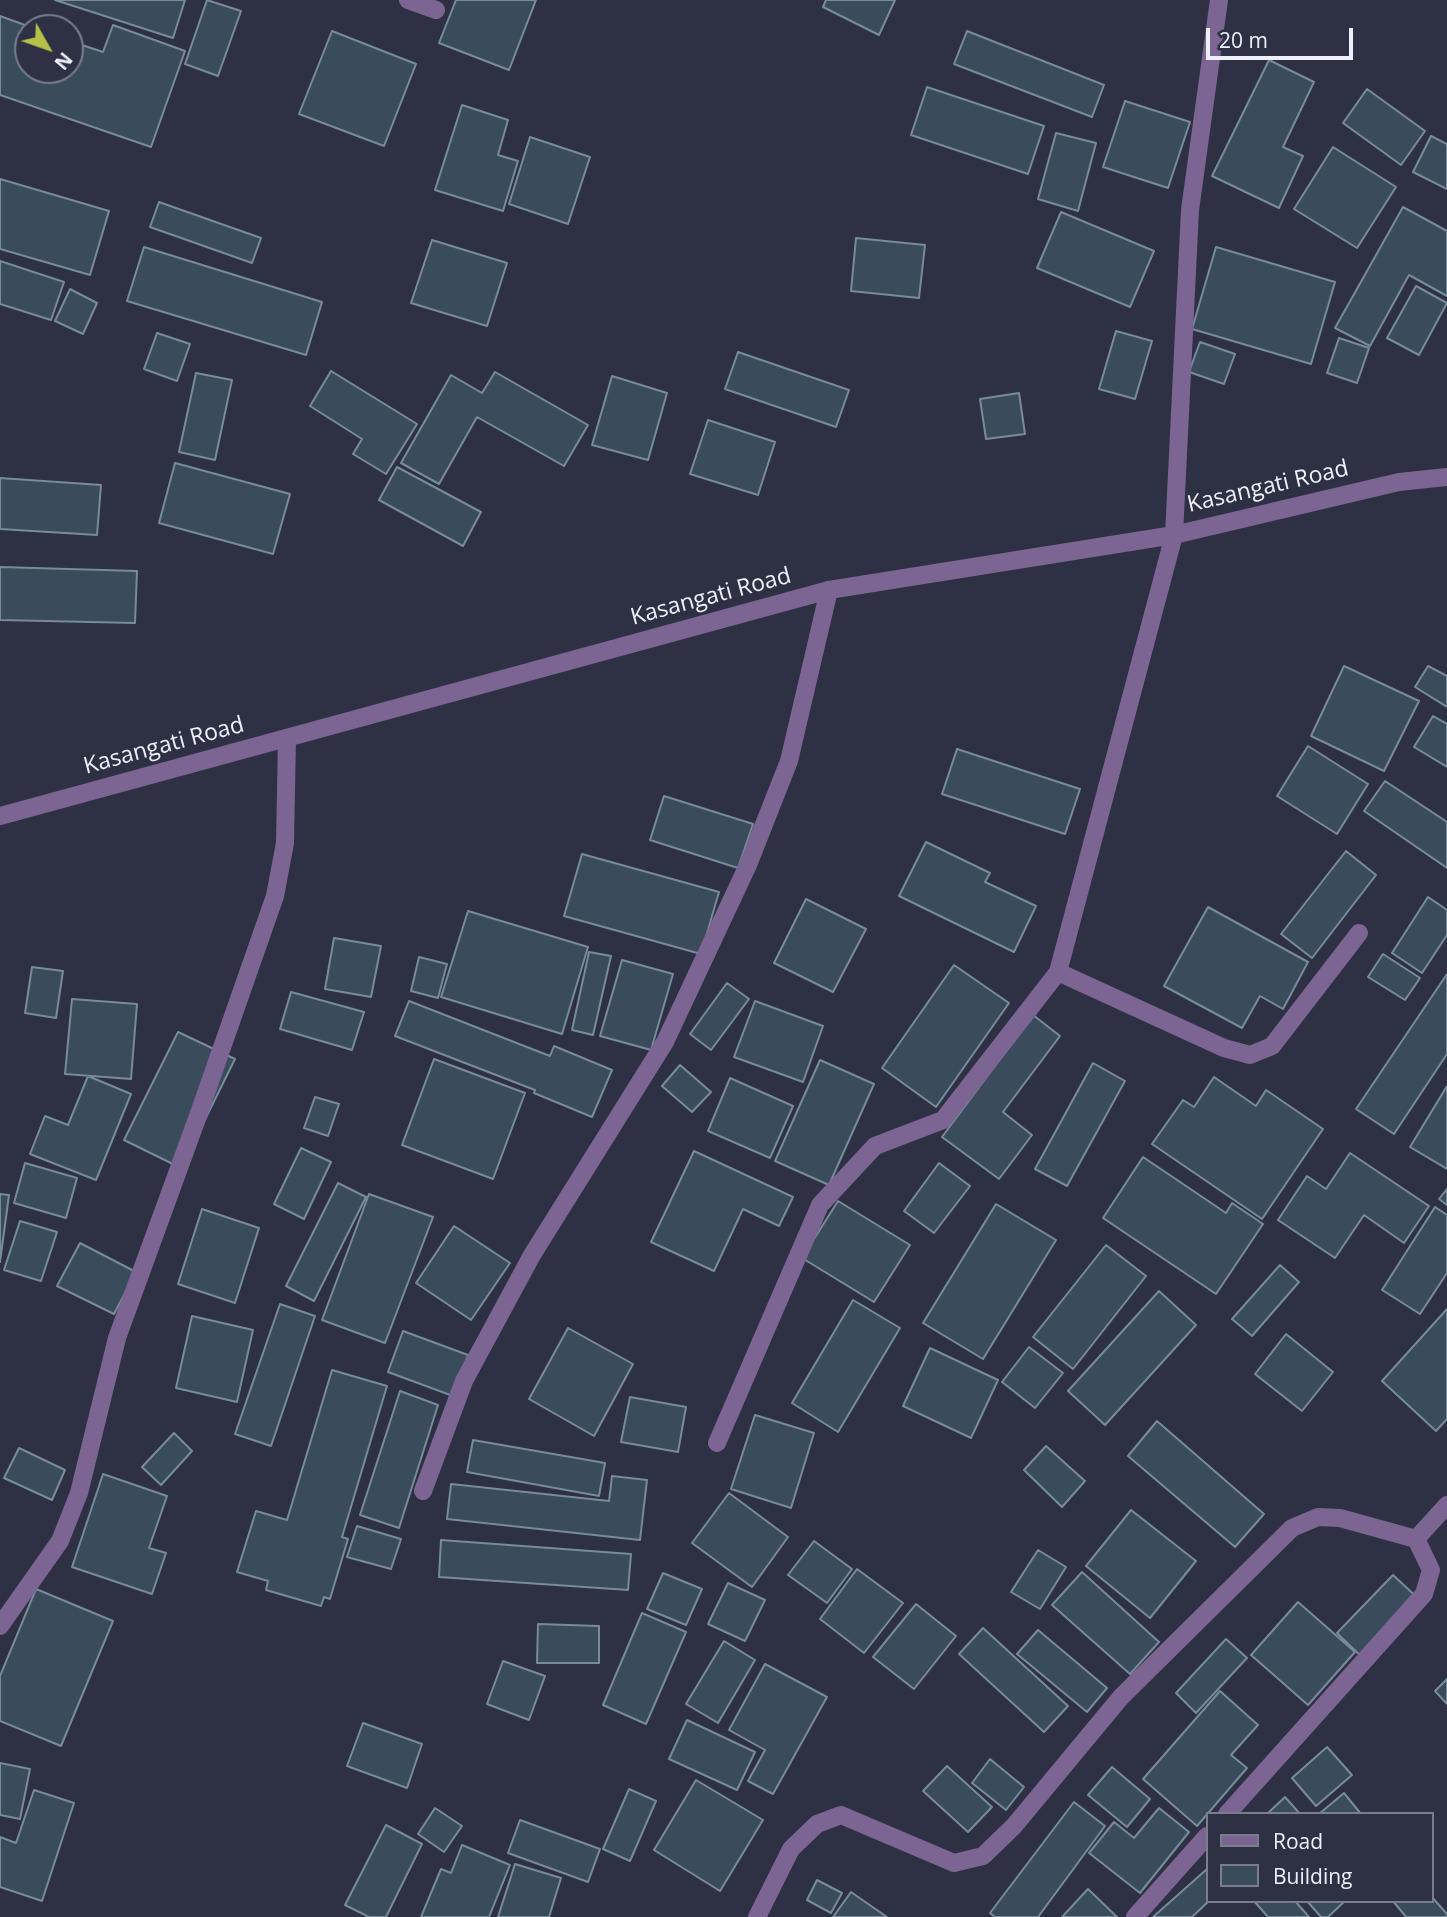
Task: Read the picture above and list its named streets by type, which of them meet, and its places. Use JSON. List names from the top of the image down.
{
  "streets": {
    "street": ["Kasangati Road"]
  },
  "legend": ["Road", "Building"],
  "scale_bar": "20 m",
  "north": "bottom right"
}
